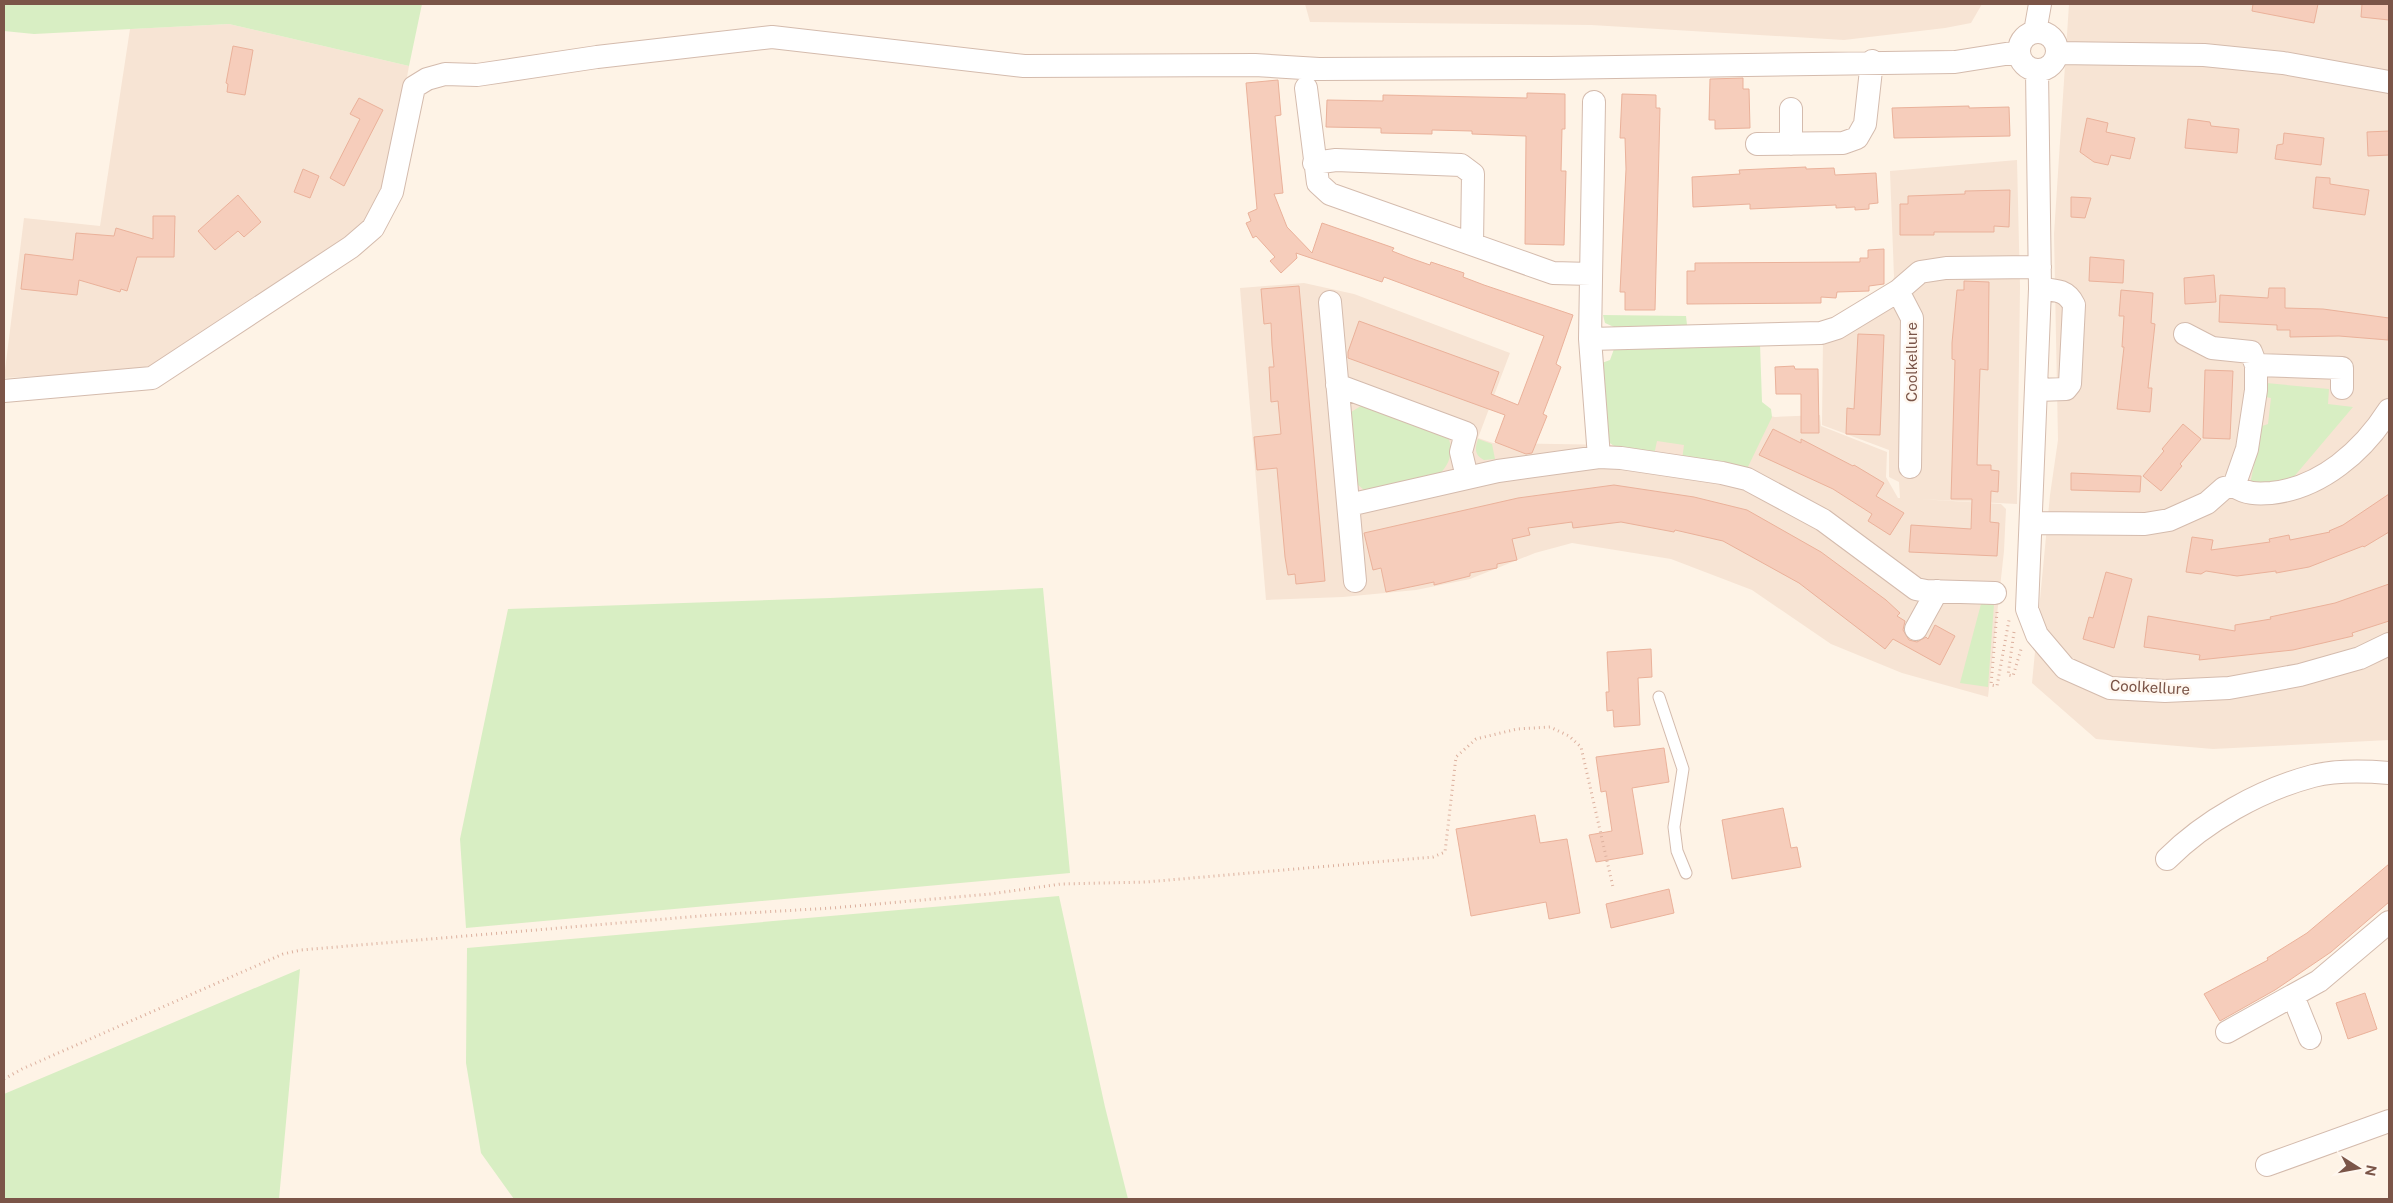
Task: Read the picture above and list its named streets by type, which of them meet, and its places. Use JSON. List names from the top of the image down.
{
  "streets": {
    "street": ["Coolkellure"]
  },
  "north": "right"
}
